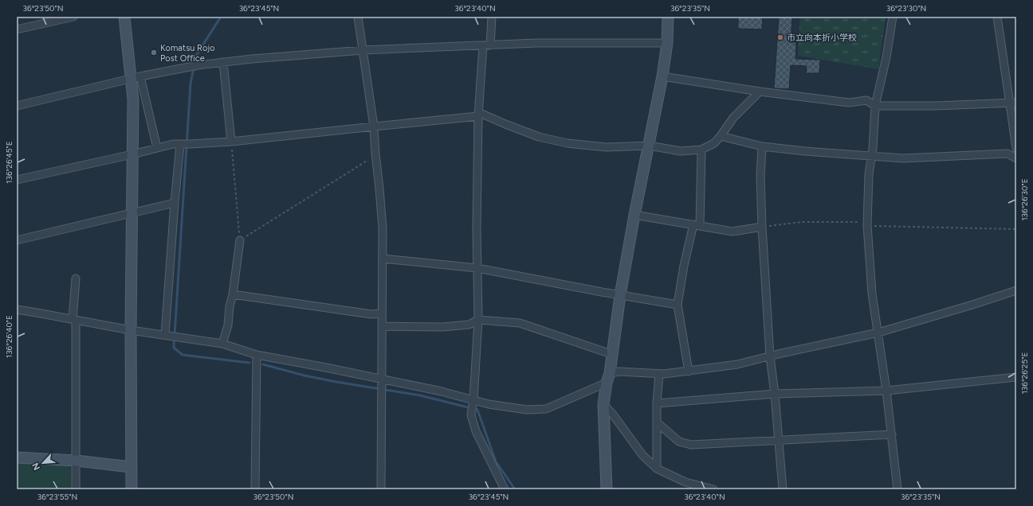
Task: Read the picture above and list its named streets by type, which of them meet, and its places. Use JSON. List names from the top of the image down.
{
  "places": ["市立向本折小学校", "Komatsu Rojo Post Office"],
  "north": "bottom left",
  "coordinates": [
    "36°23'50\"N",
    "36°23'45\"N",
    "36°23'40\"N",
    "36°23'35\"N",
    "36°23'30\"N",
    "136°26'45\"E",
    "136°26'30\"E",
    "136°26'40\"E",
    "136°26'25\"E",
    "36°23'55\"N"
  ]
}
